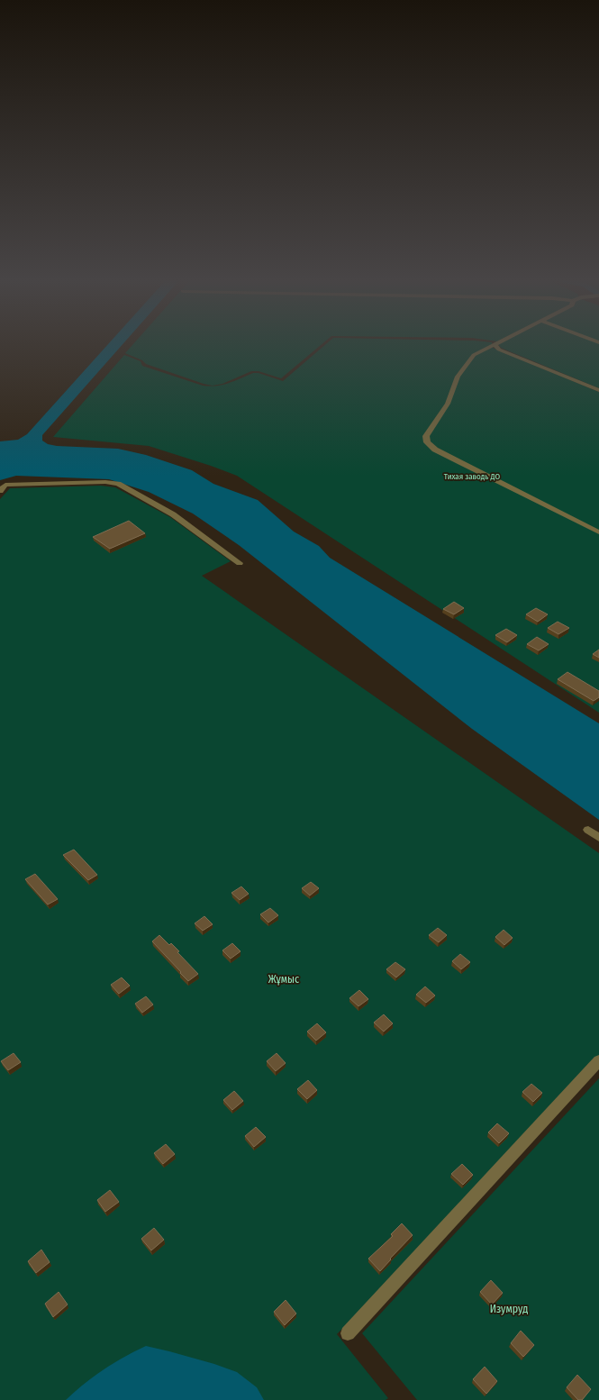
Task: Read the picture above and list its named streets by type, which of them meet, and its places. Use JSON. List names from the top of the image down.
{
  "parks": ["Тихая заводь ДО", "Жұмыс", "Изумруд"]
}
